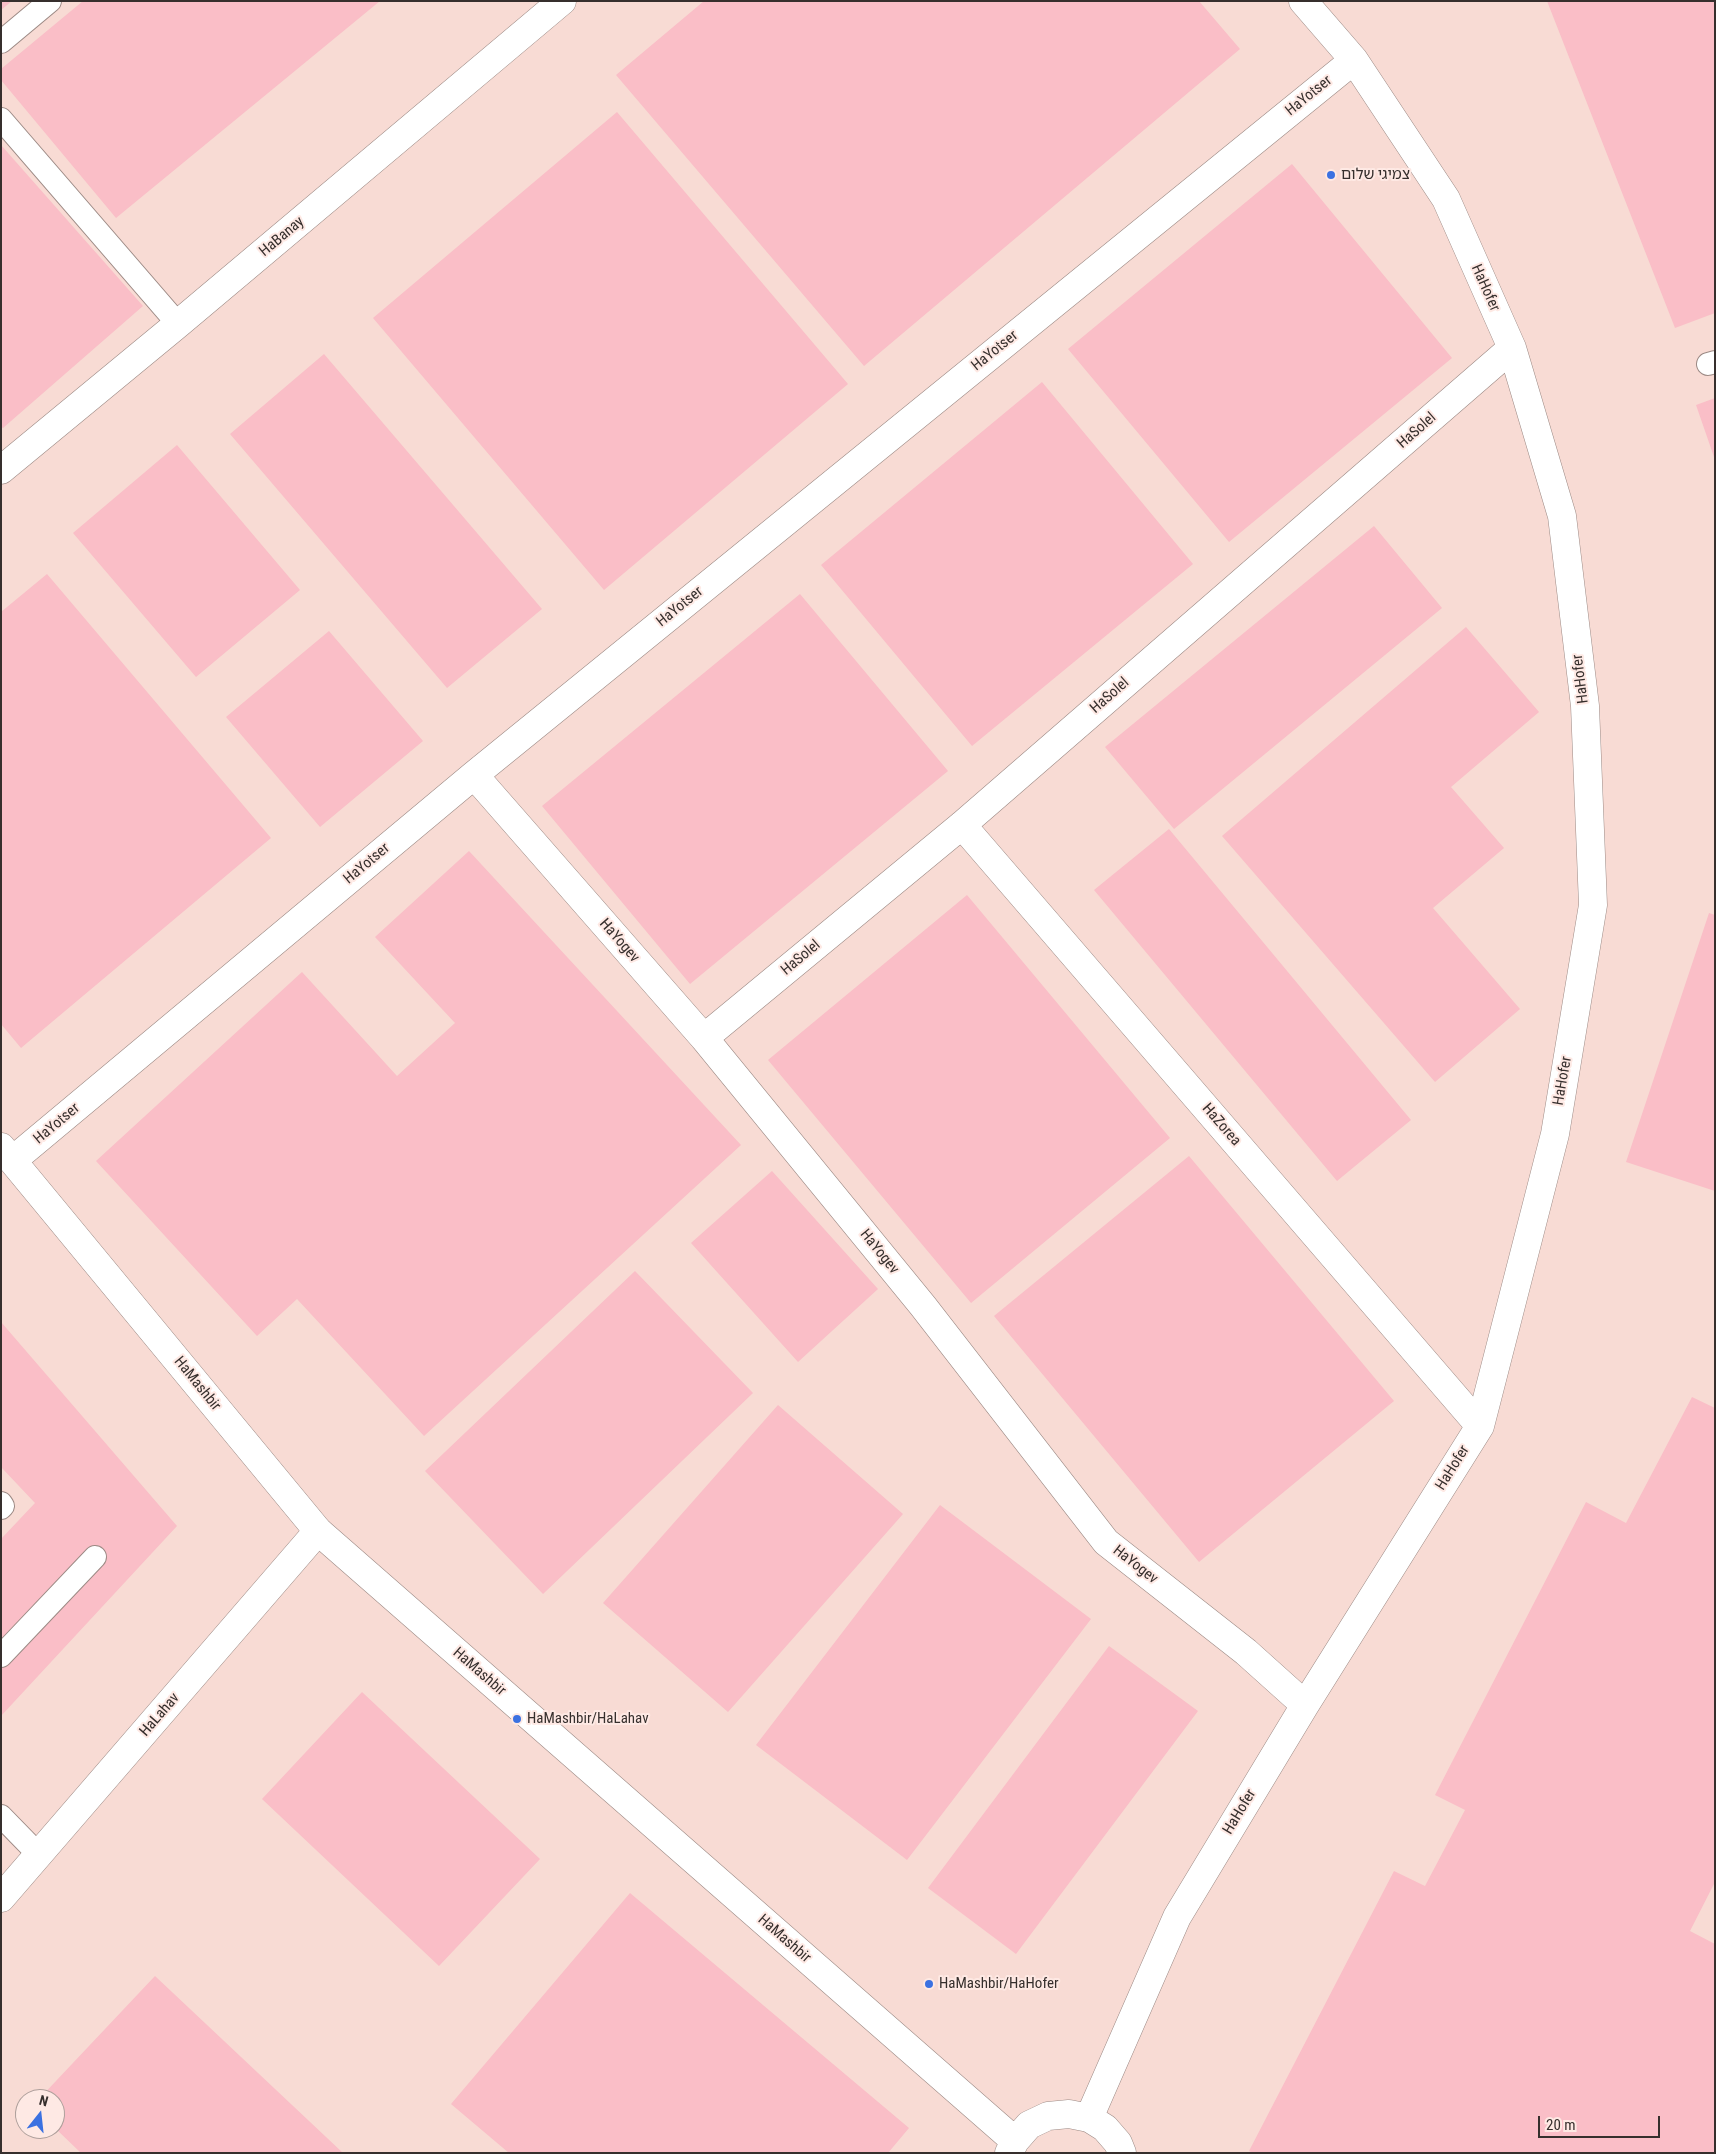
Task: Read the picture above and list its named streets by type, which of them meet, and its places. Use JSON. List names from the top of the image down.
{
  "streets": {
    "street": [
      "HaYotser",
      "HaBanay",
      "HaHofer",
      "HaSolel",
      "HaYogev",
      "HaZorea",
      "HaMashbir",
      "HaLahav"
    ]
  },
  "crossings": [
    ["HaYotser", "HaHofer"],
    ["HaYotser", "HaYogev"],
    ["HaYotser", "HaMashbir"],
    ["HaHofer", "HaSolel"],
    ["HaHofer", "HaYogev"],
    ["HaHofer", "HaZorea"],
    ["HaSolel", "HaYogev"],
    ["HaSolel", "HaZorea"],
    ["HaMashbir", "HaLahav"]
  ],
  "places": ["צמיגי שלום", "HaMashbir/HaLahav", "HaMashbir/HaHofer"],
  "scale_bar": "20 m",
  "north": "top"
}
